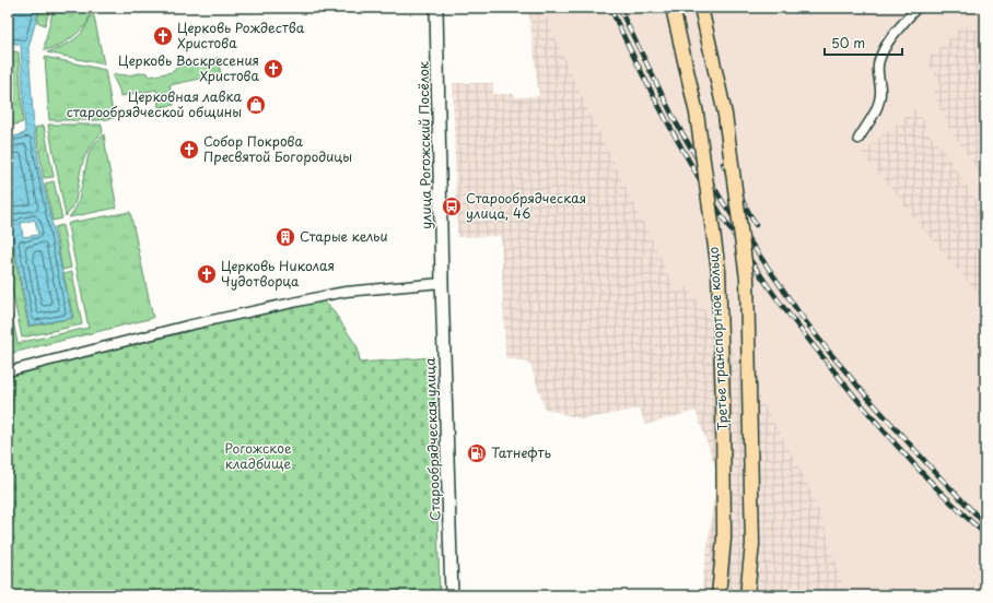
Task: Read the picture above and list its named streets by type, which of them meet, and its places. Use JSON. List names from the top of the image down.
{
  "streets": {
    "main road": ["Третье транспортное кольцо"],
    "street": ["улица Рогожский Посёлок", "Старообрядческая улица"]
  },
  "crossings": [
    ["улица Рогожский Посёлок", "Старообрядческая улица"]
  ],
  "parks": ["Рогожское кладбище"],
  "places": {
    "church": [
      "Церковь Рождества Христова",
      "Церковь Воскресения Христова",
      "Собор Покрова Пресвятой Богородицы",
      "Церковь Николая Чудотворца"
    ],
    "shop": ["Церковная лавка старообрядческой общины"],
    "bus stop": ["Старообрядческая улица, 46"],
    "building": ["Старые кельи"],
    "fuel station": ["Татнефть"]
  },
  "scale_bar": "50 m"
}
